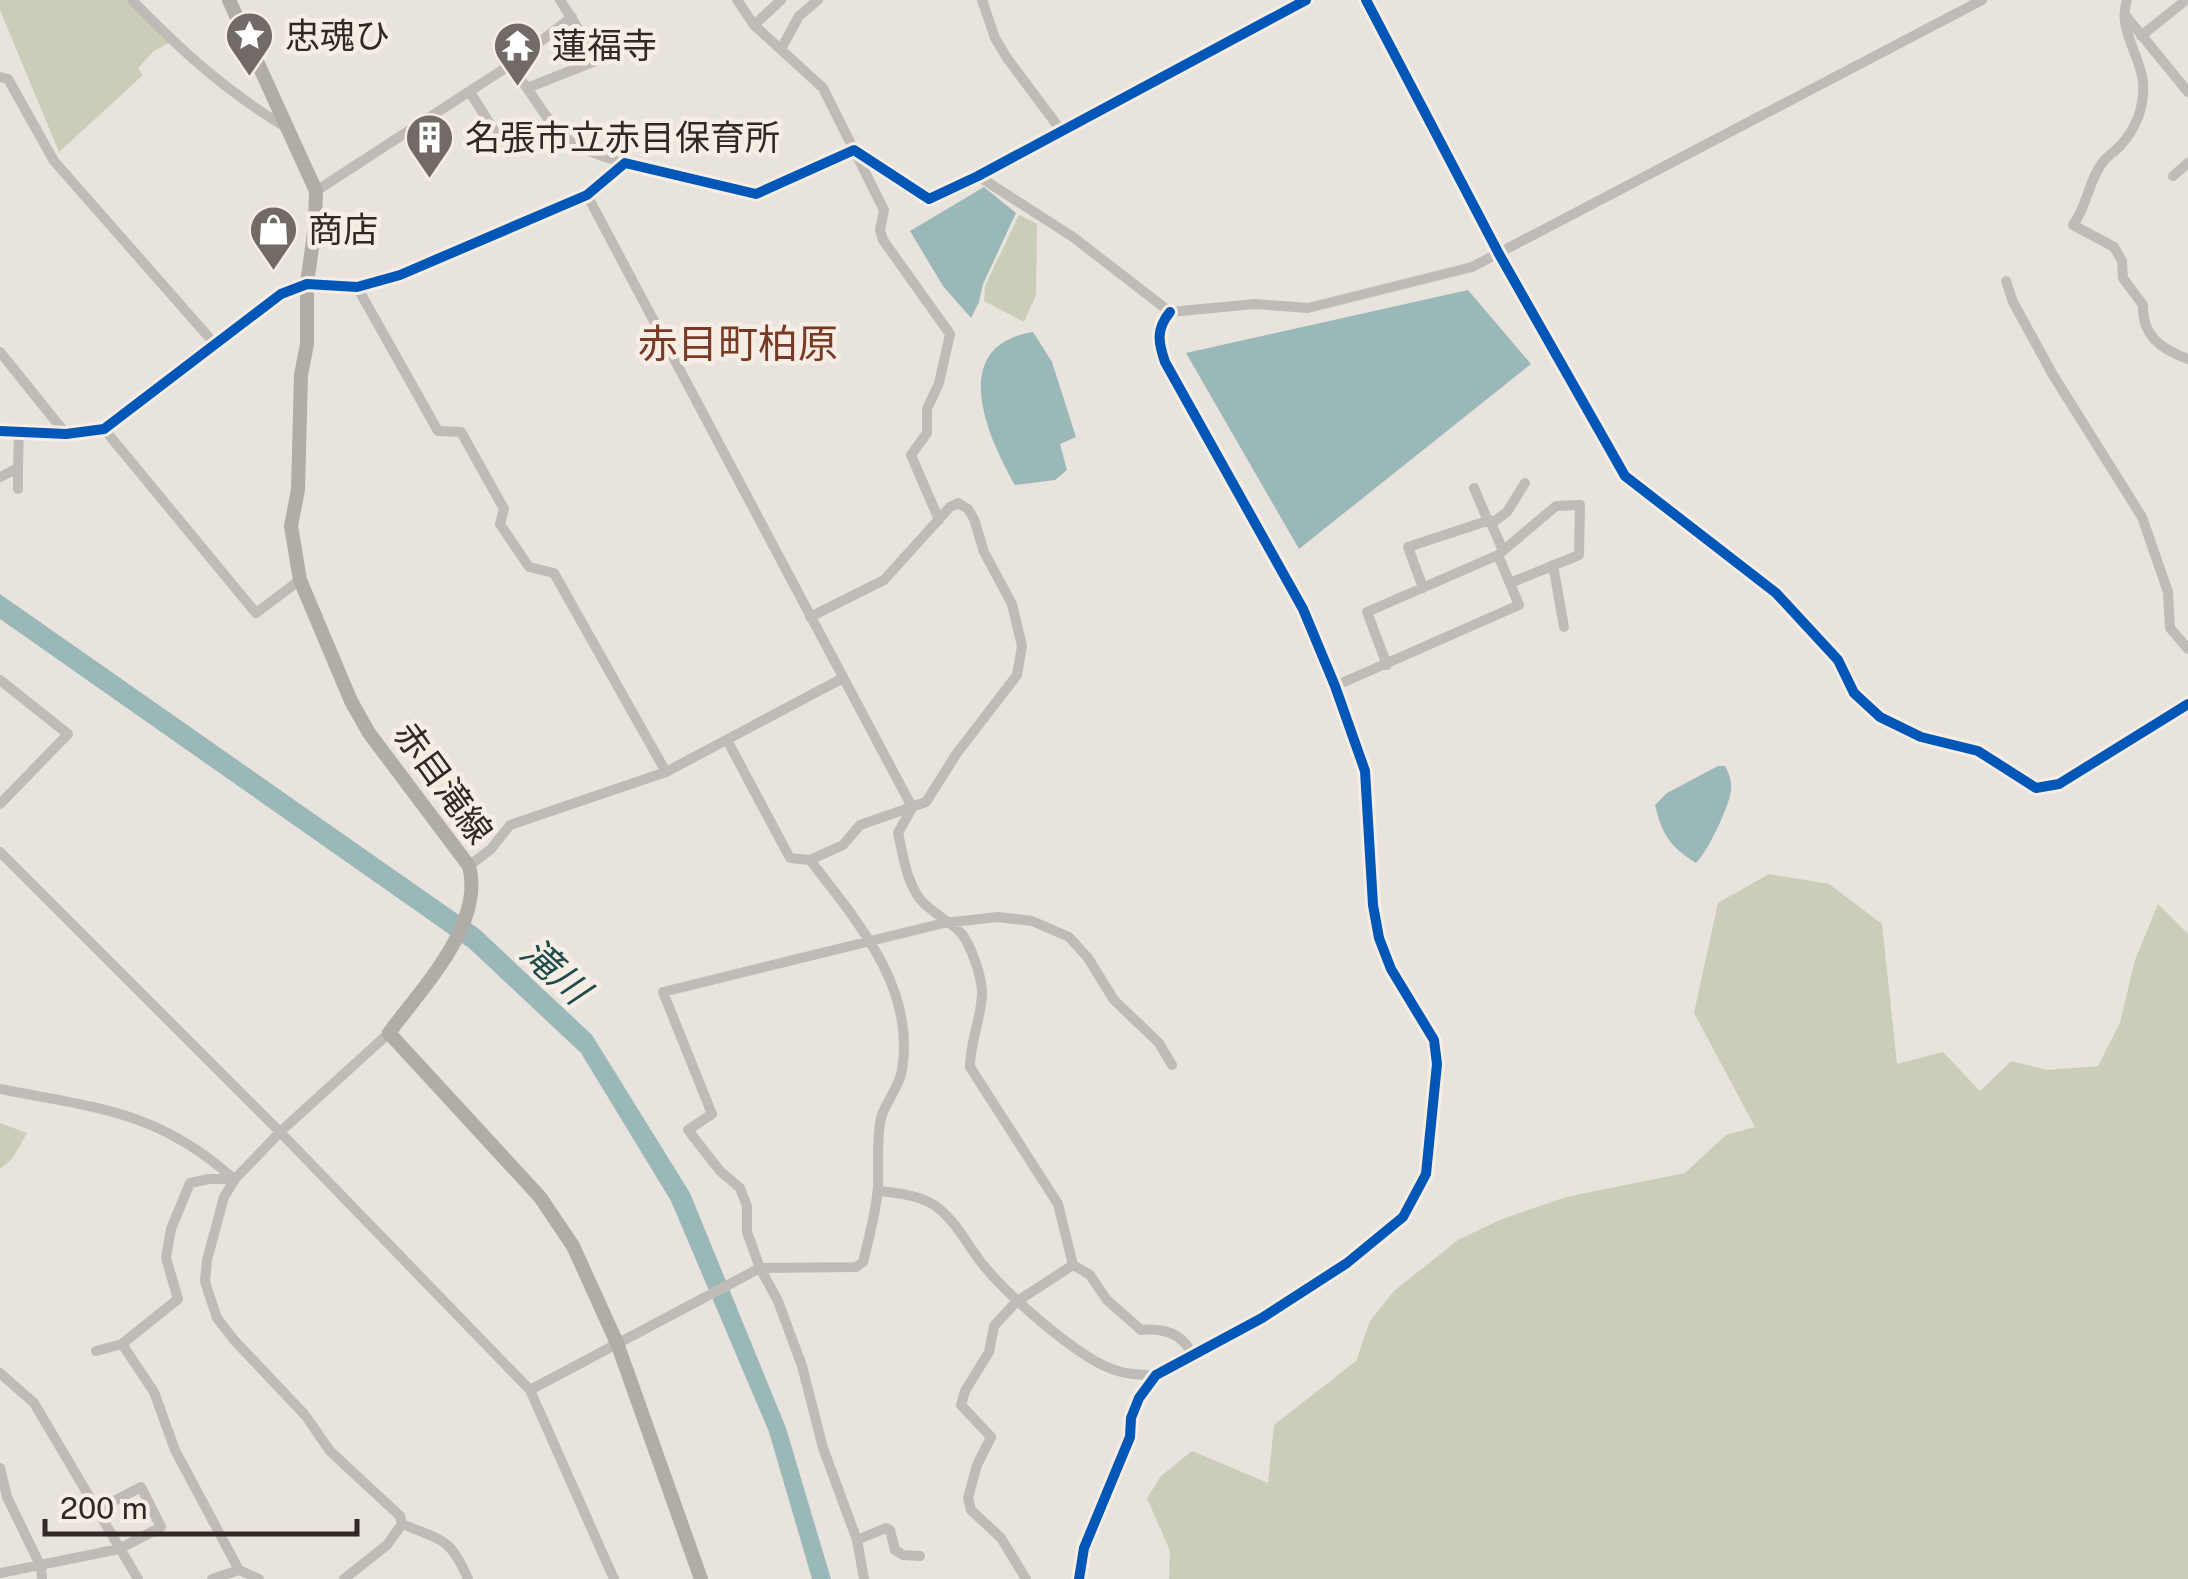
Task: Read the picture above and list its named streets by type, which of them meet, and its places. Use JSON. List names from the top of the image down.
{
  "streets": {
    "main road": ["赤目滝線"]
  },
  "districts": ["赤目町柏原"],
  "water": ["滝川"],
  "places": {
    "place": ["忠魂ひ"],
    "temple": ["蓮福寺"],
    "building": ["名張市立赤目保育所"],
    "shop": ["商店"]
  },
  "scale_bar": "200 m"
}
